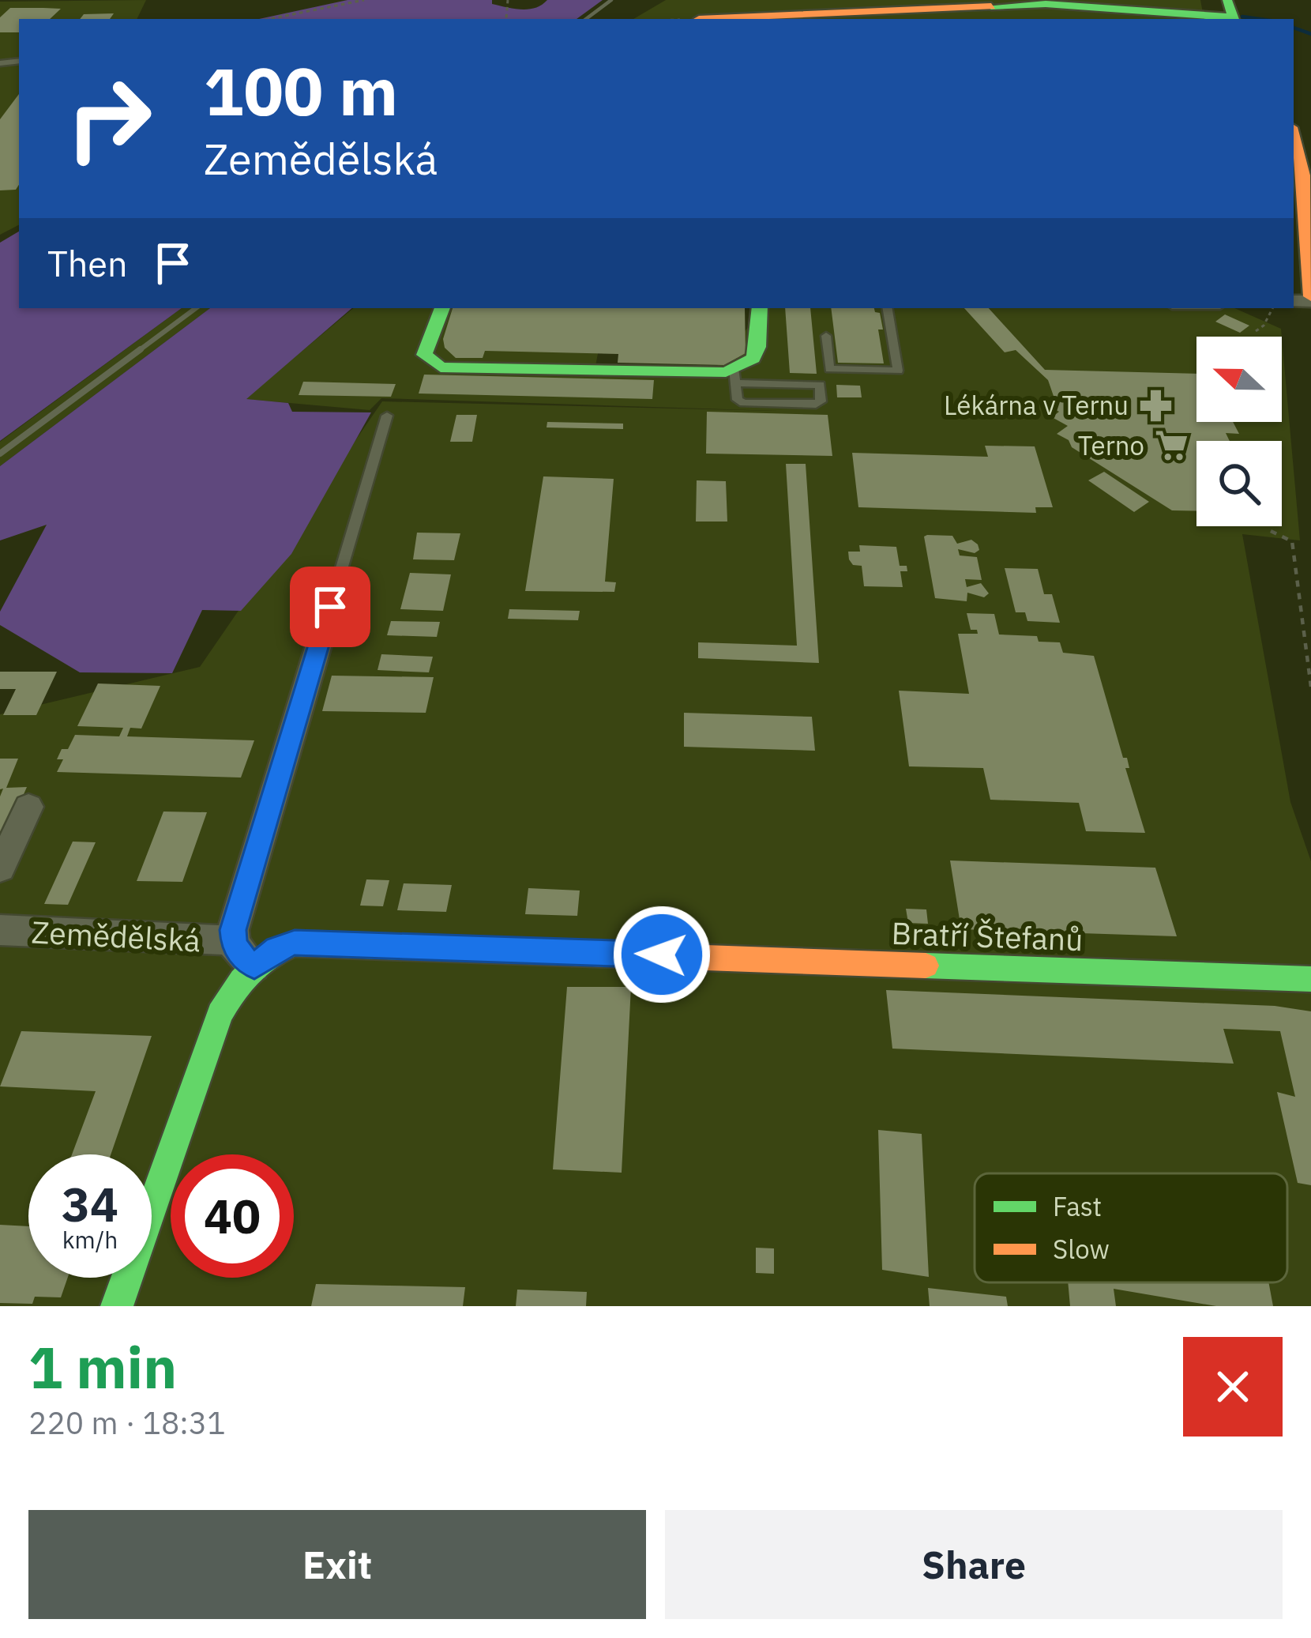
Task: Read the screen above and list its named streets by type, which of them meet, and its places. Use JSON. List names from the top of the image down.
{
  "streets": {
    "street": ["Zemědělská", "Bratří Štefanů"]
  },
  "crossings": [
    ["Zemědělská", "Bratří Štefanů"]
  ],
  "places": {
    "pharmacy": ["Lékárna v Ternu"],
    "supermarket": ["Terno"]
  },
  "legend": ["Fast", "Slow"],
  "north": "left",
  "page": {
    "turn": ["100 m", "Zemědělská"],
    "then": "Then",
    "speed": "34 km/h",
    "limit": "40",
    "heading": ["1 min", "220 m · 18:31"],
    "buttons": ["Exit", "Share"]
  }
}
